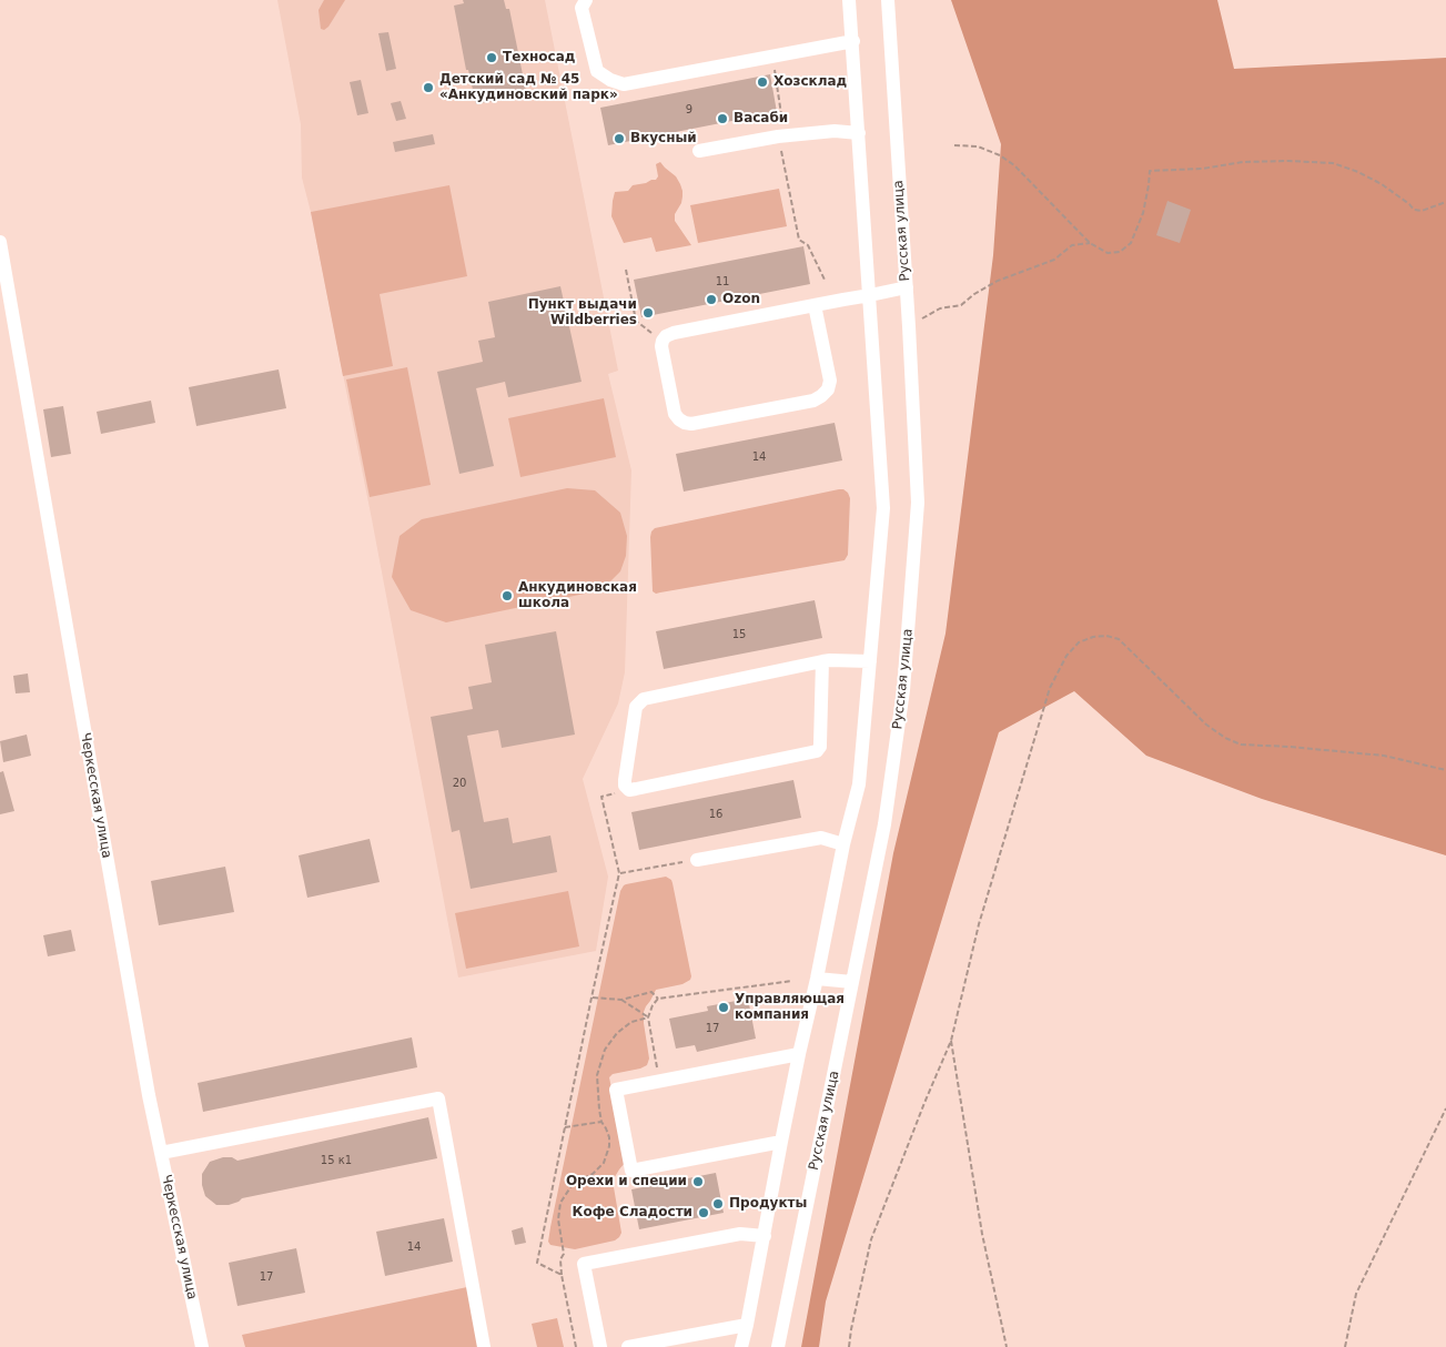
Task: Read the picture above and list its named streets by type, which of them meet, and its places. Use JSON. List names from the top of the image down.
{
  "streets": {
    "street": ["Русская улица", "Черкесская улица"]
  },
  "places": [
    "Техносад",
    "Хозсклад",
    "Детский сад № 45 «Анкудиновский парк»",
    "Васаби",
    "Вкусный",
    "Ozon",
    "Пункт выдачи Wildberries",
    "Анкудиновская школа",
    "Управляющая компания",
    "Орехи и специи",
    "Продукты",
    "Кофе Сладости"
  ],
  "house_numbers": [
    "9",
    "11",
    "14",
    "15",
    "20",
    "16",
    "17",
    "15 к1",
    "14",
    "17"
  ]
}
